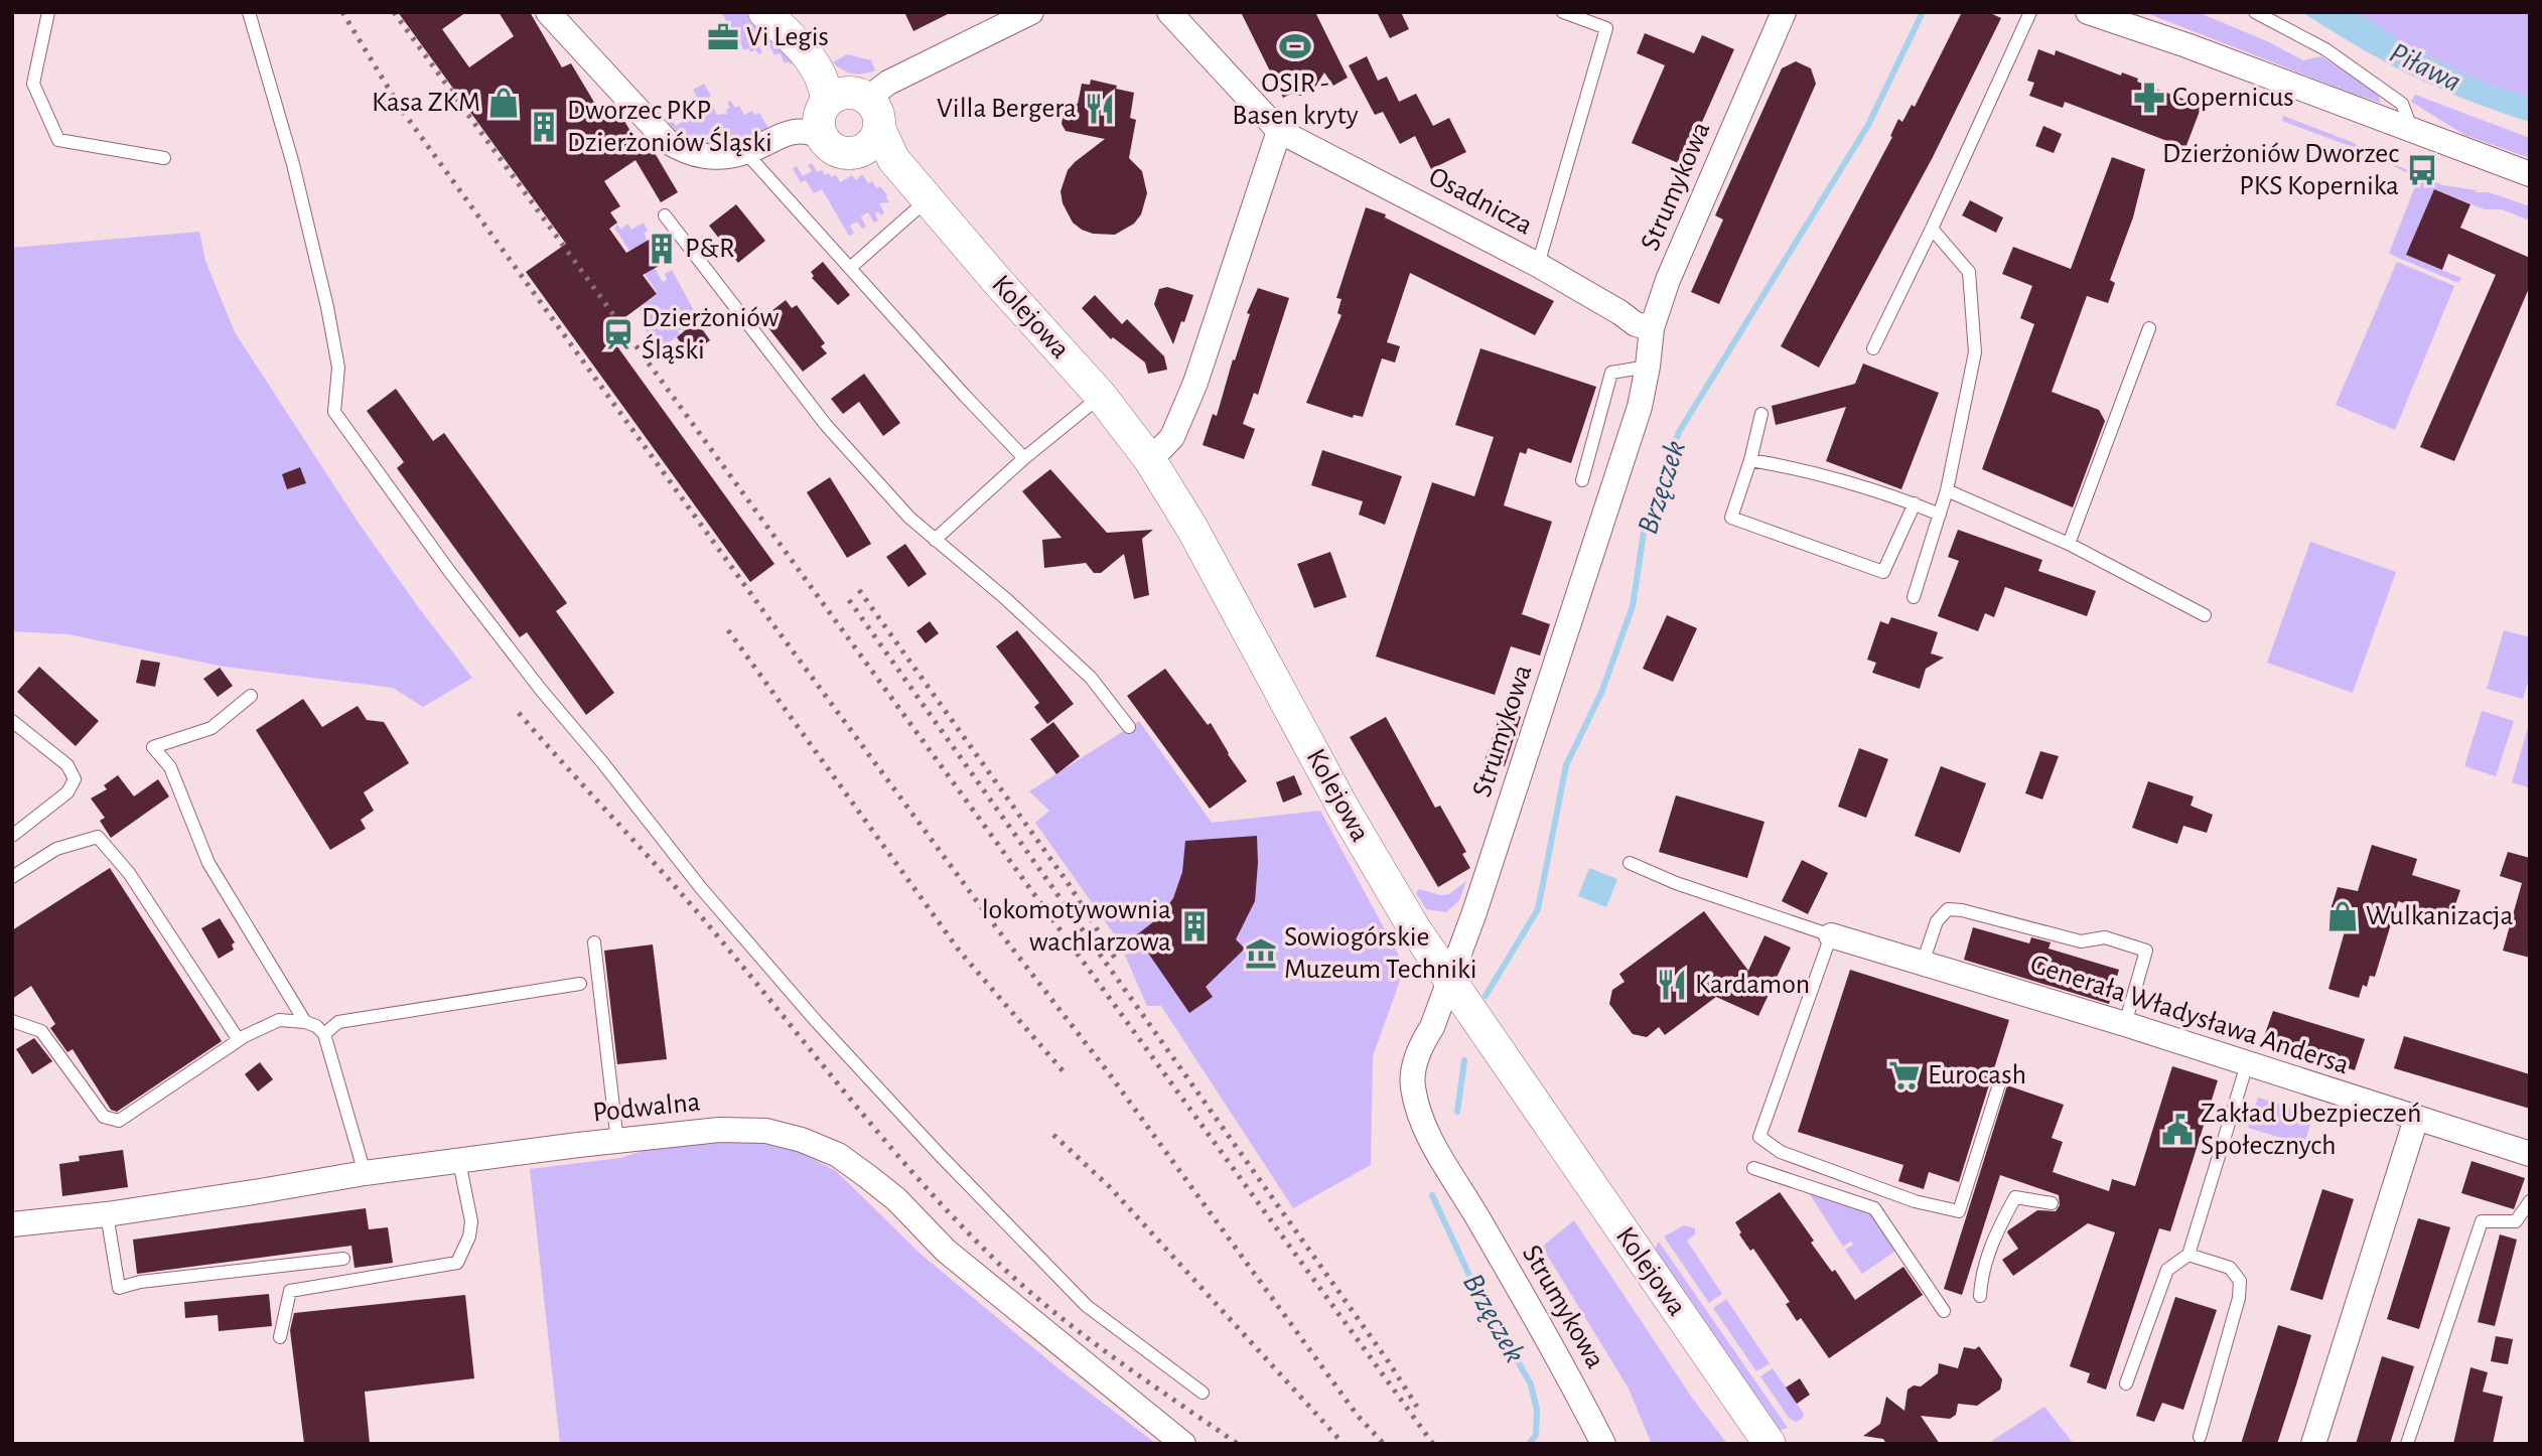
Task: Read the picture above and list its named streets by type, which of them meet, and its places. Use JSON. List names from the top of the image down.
{
  "streets": {
    "street": [
      "Strumykowa",
      "Osadnicza",
      "Kolejowa",
      "Generała Władysława Andersa",
      "Podwalna"
    ]
  },
  "crossings": [
    ["Strumykowa", "Osadnicza"],
    ["Strumykowa", "Kolejowa"]
  ],
  "water": ["Piława", "Brzęczek"],
  "places": {
    "office": ["Vi Legis"],
    "sports": ["OSIR - Basen kryty"],
    "pharmacy": ["Copernicus"],
    "shop": ["Kasa ZKM", "Wulkanizacja"],
    "restaurant": ["Villa Bergera", "Kardamon"],
    "building": ["Dworzec PKP Dzierżoniów Śląski", "P&R", "lokomotywownia wachlarzowa"],
    "bus stop": ["Dzierżoniów Dworzec PKS Kopernika"],
    "station": ["Dzierżoniów Śląski"],
    "museum": ["Sowiogórskie Muzeum Techniki"],
    "supermarket": ["Eurocash"],
    "public building": ["Zakład Ubezpieczeń Społecznych"]
  }
}
